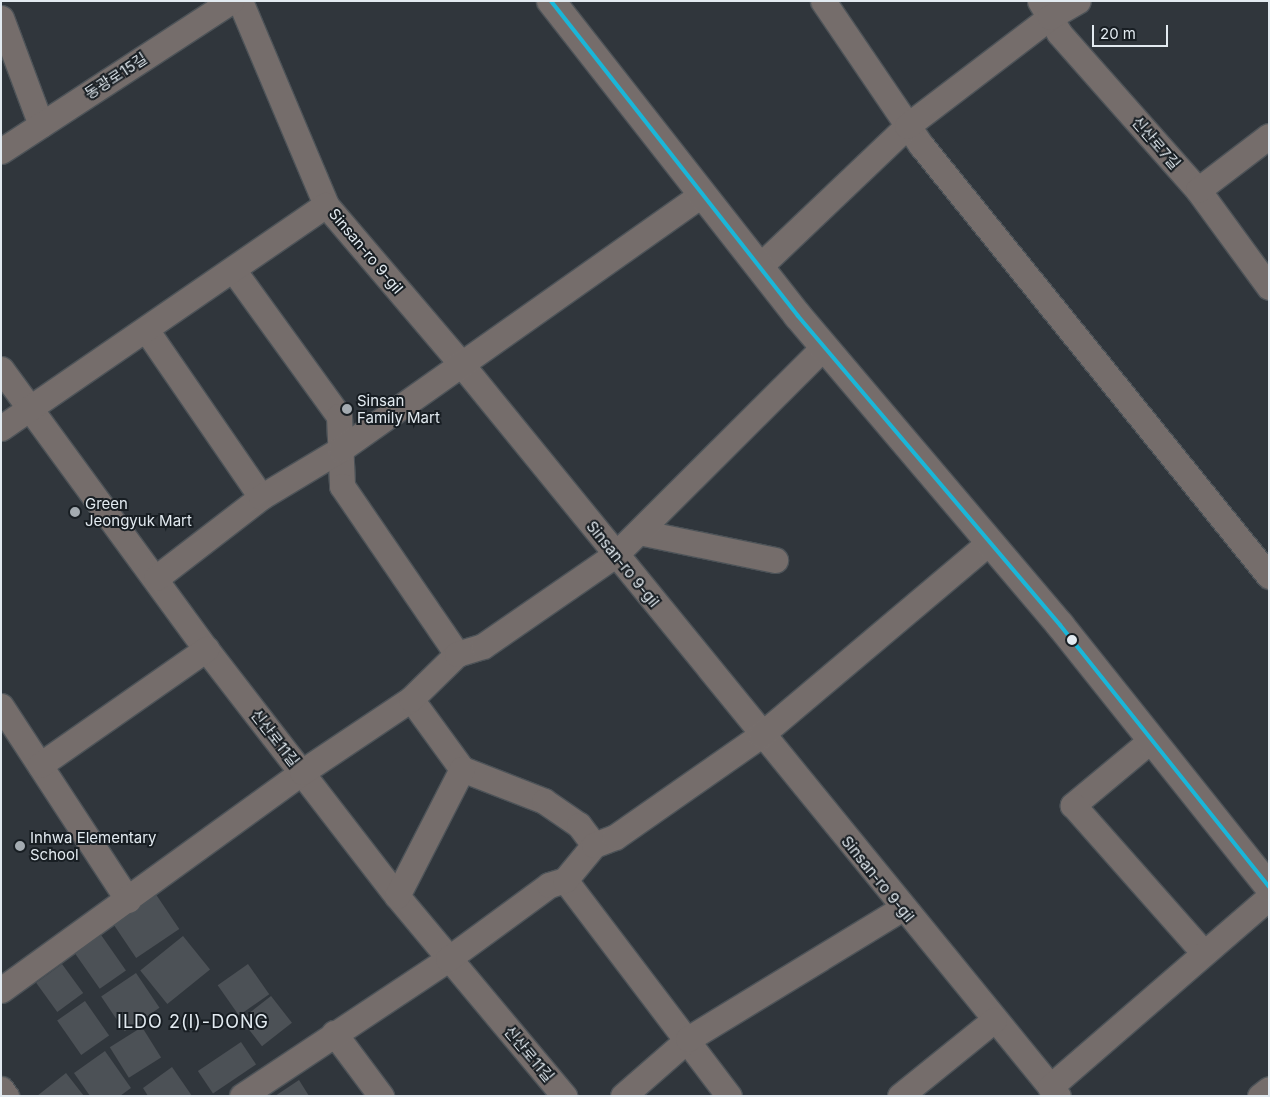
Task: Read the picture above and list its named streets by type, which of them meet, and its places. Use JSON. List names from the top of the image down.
{
  "streets": {
    "street": [
      "동광로15길",
      "신산로7길",
      "Sinsan-ro 9-gil",
      "신산로11길"
    ]
  },
  "districts": ["ILDO 2(I)-DONG"],
  "places": ["Sinsan Family Mart", "Green Jeongyuk Mart", "Inhwa Elementary School"],
  "scale_bar": "20 m"
}
